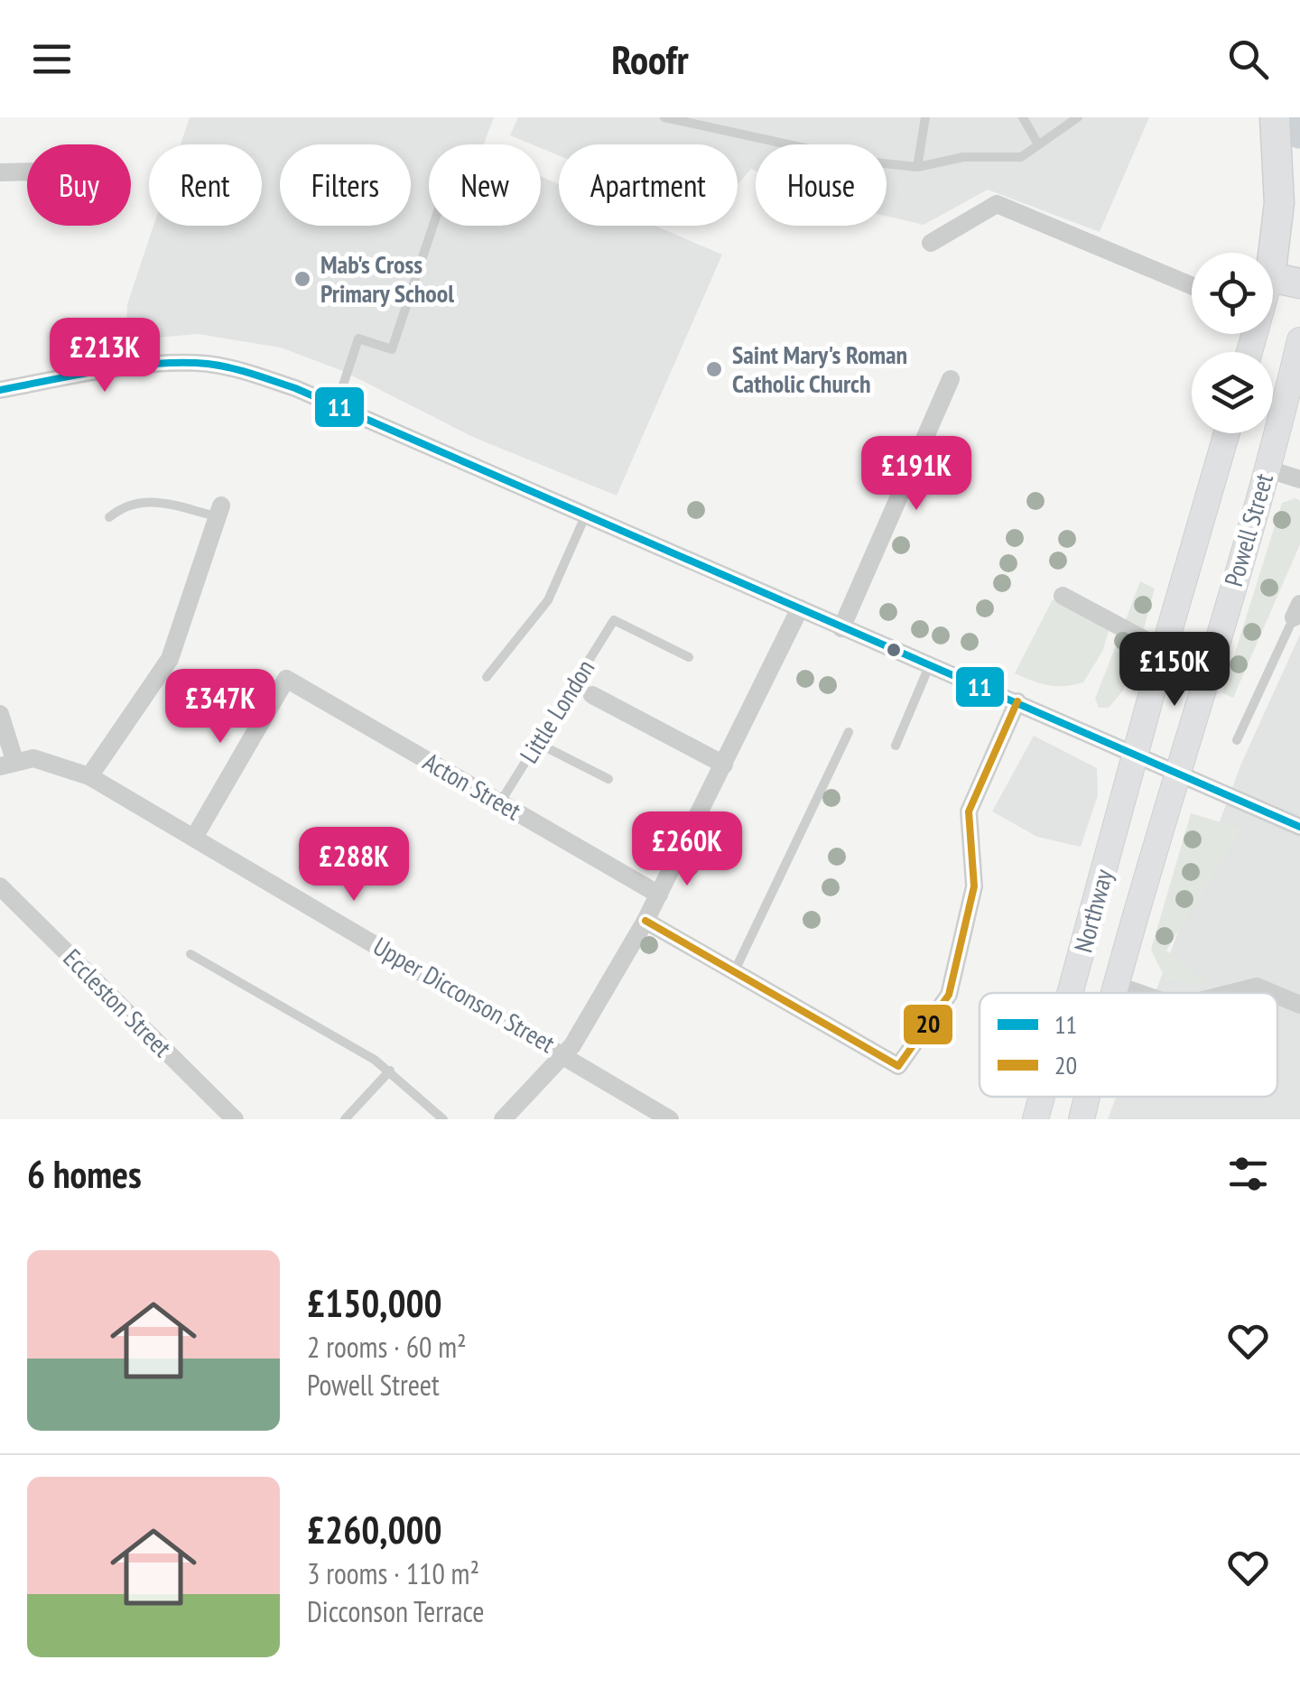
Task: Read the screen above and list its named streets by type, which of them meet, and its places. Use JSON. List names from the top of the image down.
{
  "streets": {
    "main road": ["Powell Street", "Northway"],
    "street": ["Acton Street", "Upper Dicconson Street", "Eccleston Street"],
    "lane": ["Little London"]
  },
  "crossings": [
    ["Powell Street", "Northway"],
    ["Little London", "Acton Street"],
    ["Acton Street", "Upper Dicconson Street"]
  ],
  "places": ["Mab's Cross Primary School", "Saint Mary's Roman Catholic Church"],
  "lines": ["transit line 11", "transit line 20"],
  "legend": ["11", "20"],
  "page": {
    "header": "Roofr",
    "chip": [
      "Buy",
      "Rent",
      "Filters",
      "New",
      "Apartment",
      "House"
    ],
    "price": [
      "£213K",
      "£191K",
      "£150K",
      "£347K",
      "£260K",
      "£288K"
    ],
    "heading": "6 homes",
    "list": [
      {
        "name": "£150,000",
        "note": "2 rooms · 60 m² · Powell Street"
      },
      {
        "name": "£260,000",
        "note": "3 rooms · 110 m² · Dicconson Terrace"
      }
    ]
  }
}
